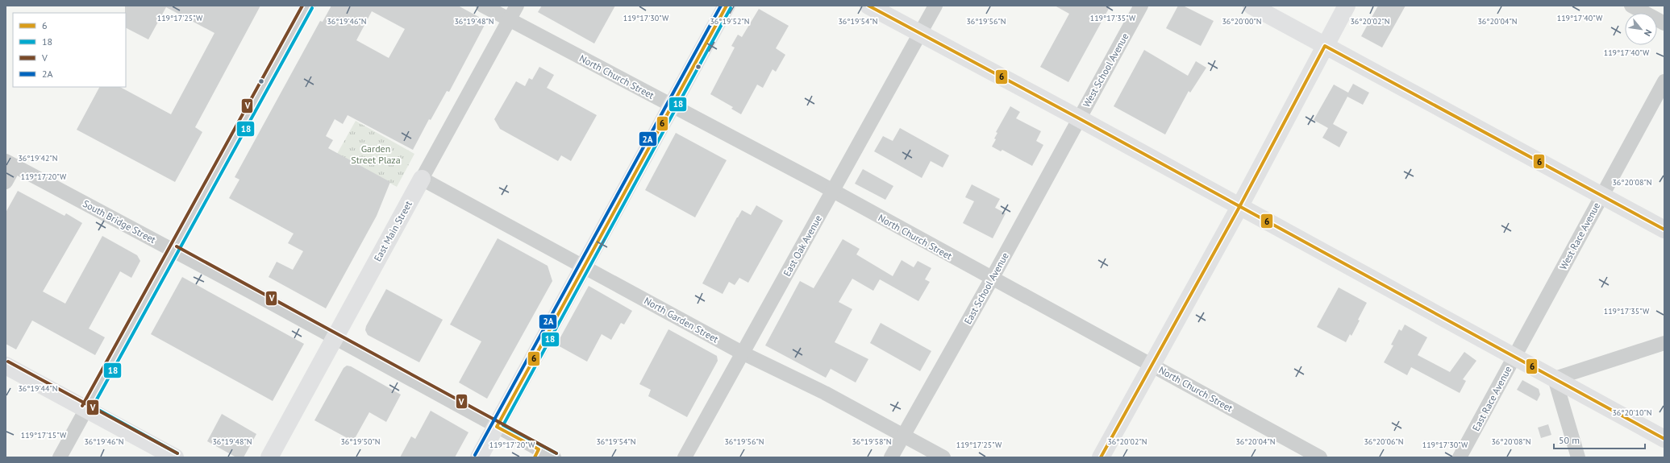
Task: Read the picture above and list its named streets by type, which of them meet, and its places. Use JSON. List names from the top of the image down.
{
  "streets": {
    "main road": ["East Main Street"],
    "street": [
      "West School Avenue",
      "North Church Street",
      "South Bridge Street",
      "West Race Avenue",
      "East Oak Avenue",
      "East School Avenue",
      "North Garden Street",
      "East Race Avenue"
    ]
  },
  "crossings": [
    ["West School Avenue", "East School Avenue"],
    ["North Church Street", "East Main Street"],
    ["North Church Street", "East Oak Avenue"],
    ["North Church Street", "East School Avenue"],
    ["South Bridge Street", "East Main Street"],
    ["East Main Street", "North Garden Street"],
    ["West Race Avenue", "East Race Avenue"],
    ["East Oak Avenue", "North Garden Street"],
    ["East School Avenue", "North Garden Street"]
  ],
  "parks": ["Garden Street Plaza"],
  "lines": [
    "transit line 6",
    "transit line V",
    "transit line 2A",
    "transit line 18"
  ],
  "legend": [
    "6",
    "18",
    "V",
    "2A"
  ],
  "scale_bar": "50 m",
  "north": "bottom right",
  "coordinates": [
    "119°17'35\"W",
    "119°17'25\"W",
    "119°17'30\"W",
    "119°17'40\"W",
    "36°19'46\"N",
    "36°19'48\"N",
    "36°19'52\"N",
    "36°19'54\"N",
    "36°19'56\"N",
    "36°20'00\"N",
    "36°20'02\"N",
    "36°20'04\"N",
    "36°19'42\"N",
    "119°17'20\"W",
    "36°20'08\"N",
    "36°19'44\"N",
    "36°20'10\"N",
    "119°17'15\"W",
    "36°19'50\"N",
    "36°19'58\"N",
    "36°20'06\"N"
  ]
}
